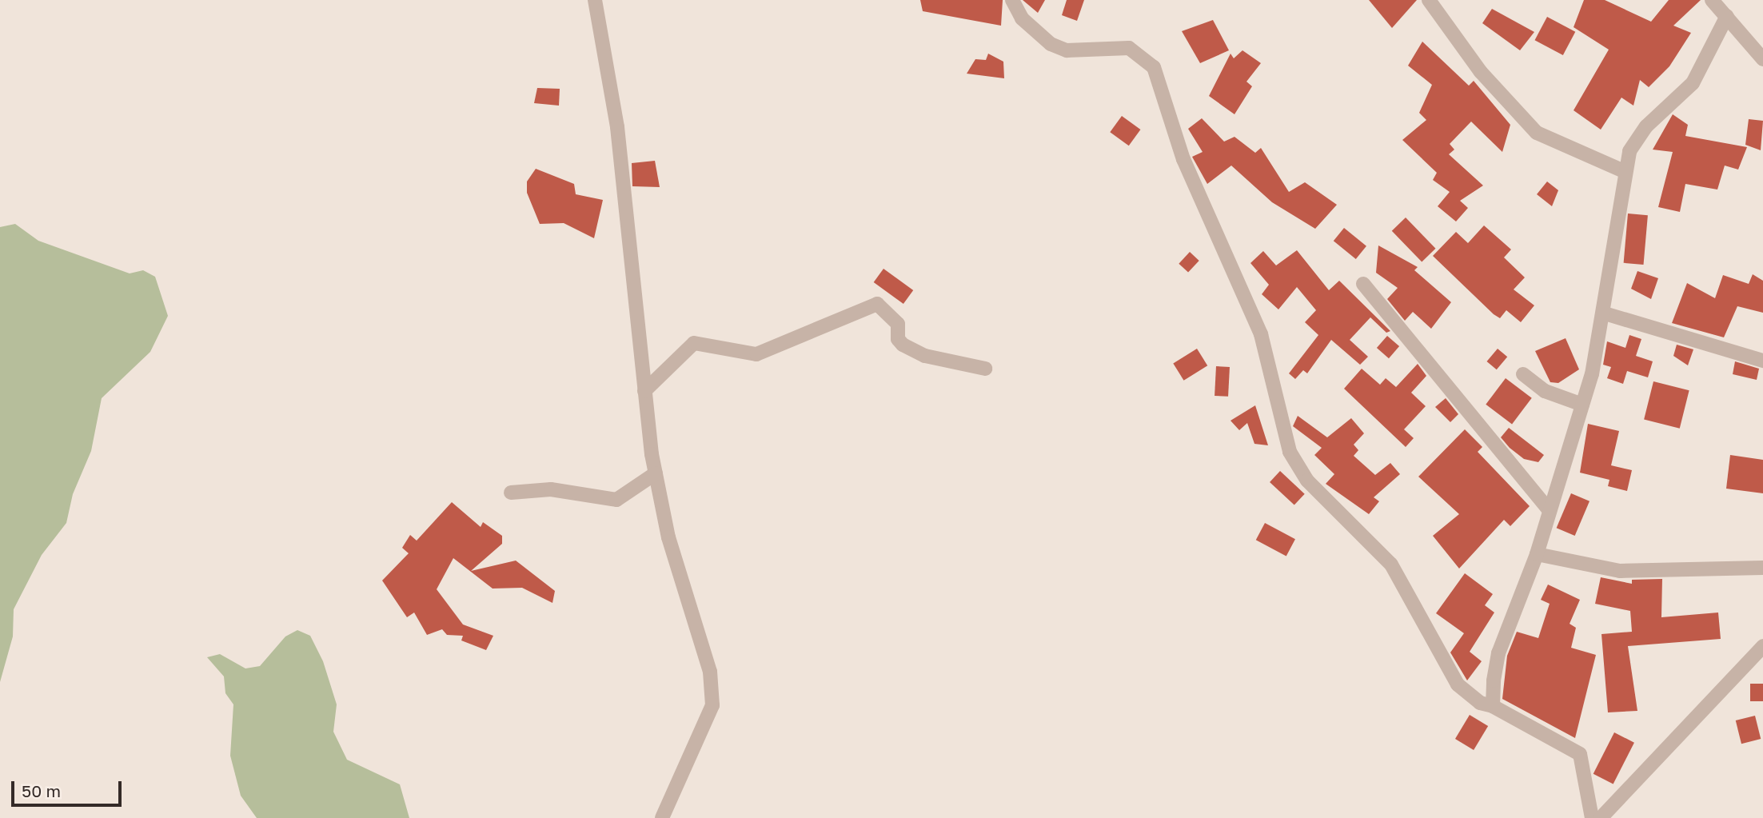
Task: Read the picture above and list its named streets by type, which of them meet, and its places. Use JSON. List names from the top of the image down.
{
  "scale_bar": "50 m"
}
